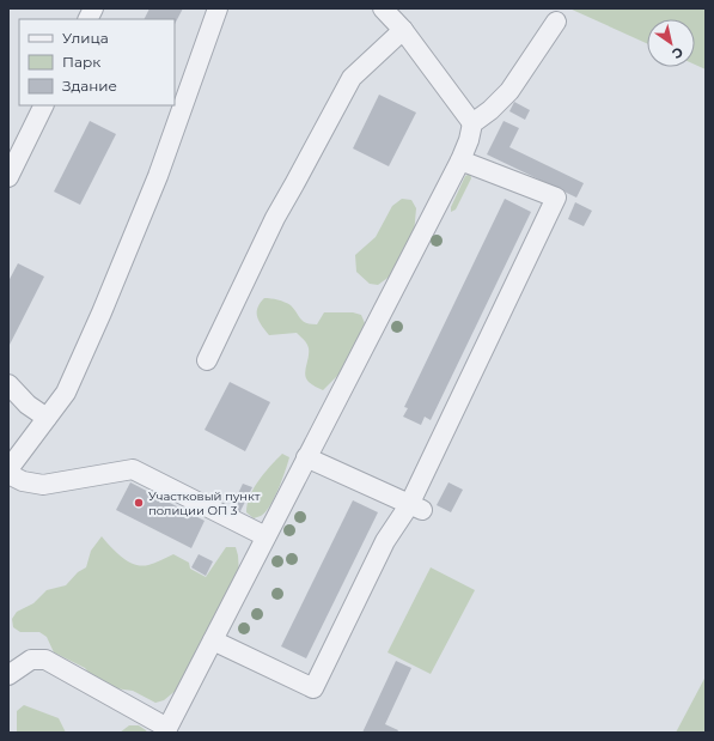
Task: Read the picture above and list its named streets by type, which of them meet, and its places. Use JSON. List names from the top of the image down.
{
  "places": ["Участковый пункт полиции ОП 3"],
  "legend": ["Улица", "Парк", "Здание"],
  "north": "bottom right"
}
